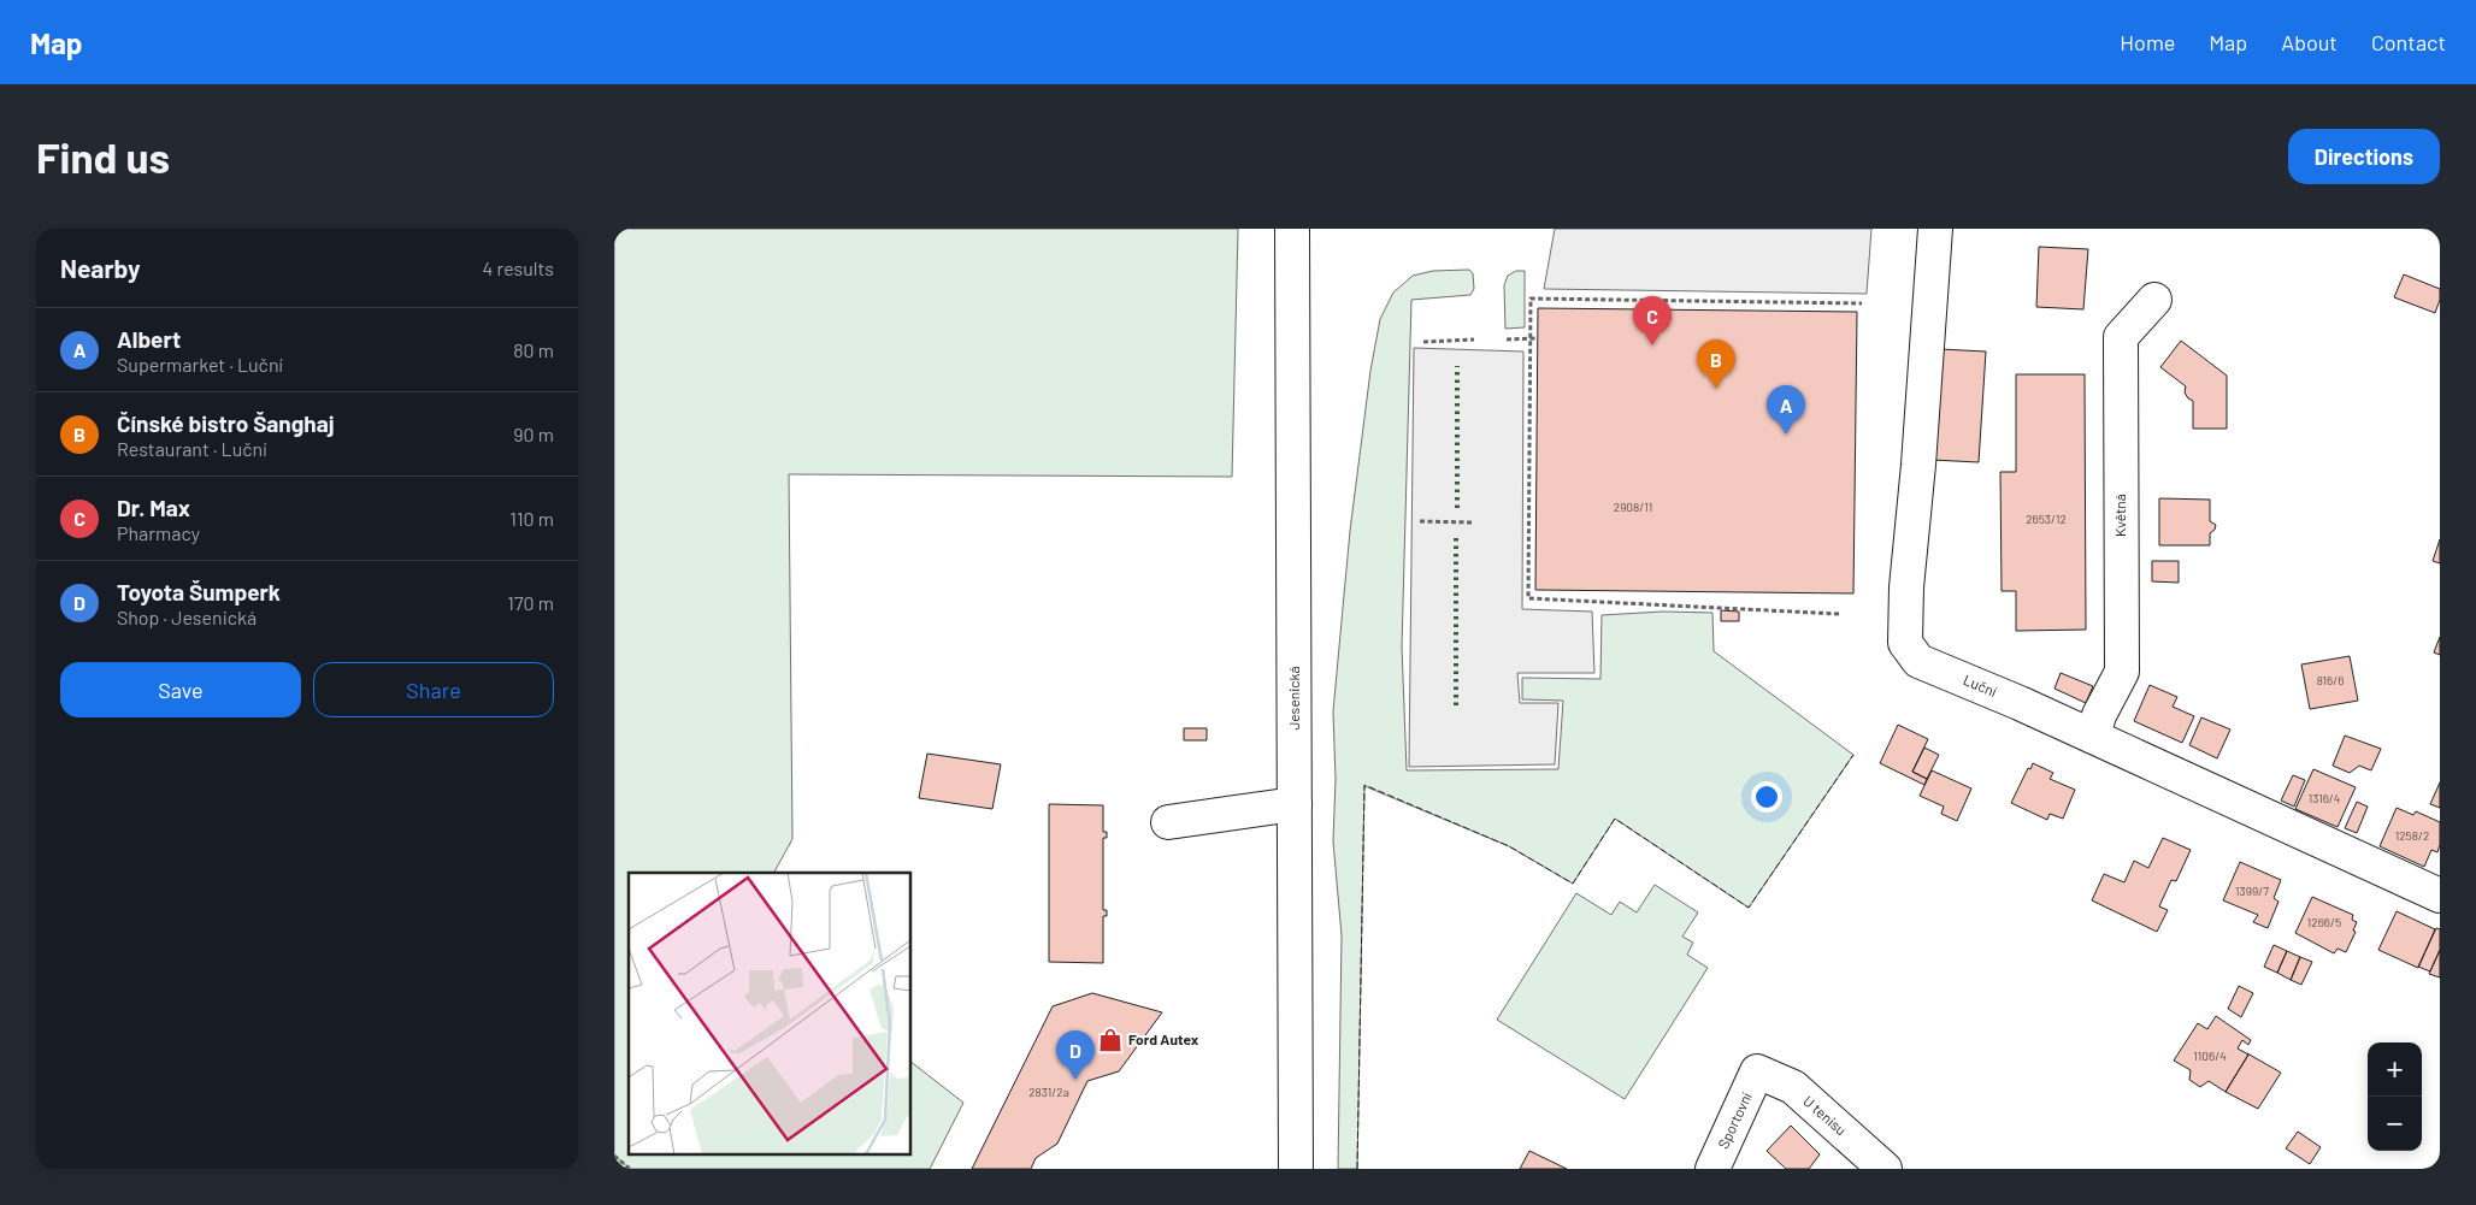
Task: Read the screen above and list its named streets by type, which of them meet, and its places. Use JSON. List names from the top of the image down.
{
  "streets": {
    "street": [
      "Květná",
      "Luční",
      "Jesenická",
      "U tenisu",
      "Sportovní"
    ]
  },
  "crossings": [
    ["Květná", "Luční"],
    ["U tenisu", "Sportovní"]
  ],
  "places": {
    "shop": ["Ford Autex"]
  },
  "house_numbers": [
    "2908/11",
    "2653/12",
    "816/6",
    "1316/4",
    "1258/2",
    "1399/7",
    "1266/5",
    "1106/4",
    "2831/2a"
  ],
  "page": {
    "header": "Map",
    "nav": [
      "Home",
      "Map",
      "About",
      "Contact"
    ],
    "buttons": [
      "Directions",
      ["Save", "Share"]
    ],
    "title": "Find us",
    "heading": ["Nearby", "4 results"],
    "pins": [
      "C",
      "B",
      "A",
      "D"
    ],
    "list": [
      {
        "mark": "A",
        "name": "Albert",
        "note": "Supermarket · Luční",
        "value": "80 m"
      },
      {
        "mark": "B",
        "name": "Čínské bistro Šanghaj",
        "note": "Restaurant · Luční",
        "value": "90 m"
      },
      {
        "mark": "C",
        "name": "Dr. Max",
        "note": "Pharmacy",
        "value": "110 m"
      },
      {
        "mark": "D",
        "name": "Toyota Šumperk",
        "note": "Shop · Jesenická",
        "value": "170 m"
      }
    ],
    "map_buttons": ["+", "−"]
  }
}
